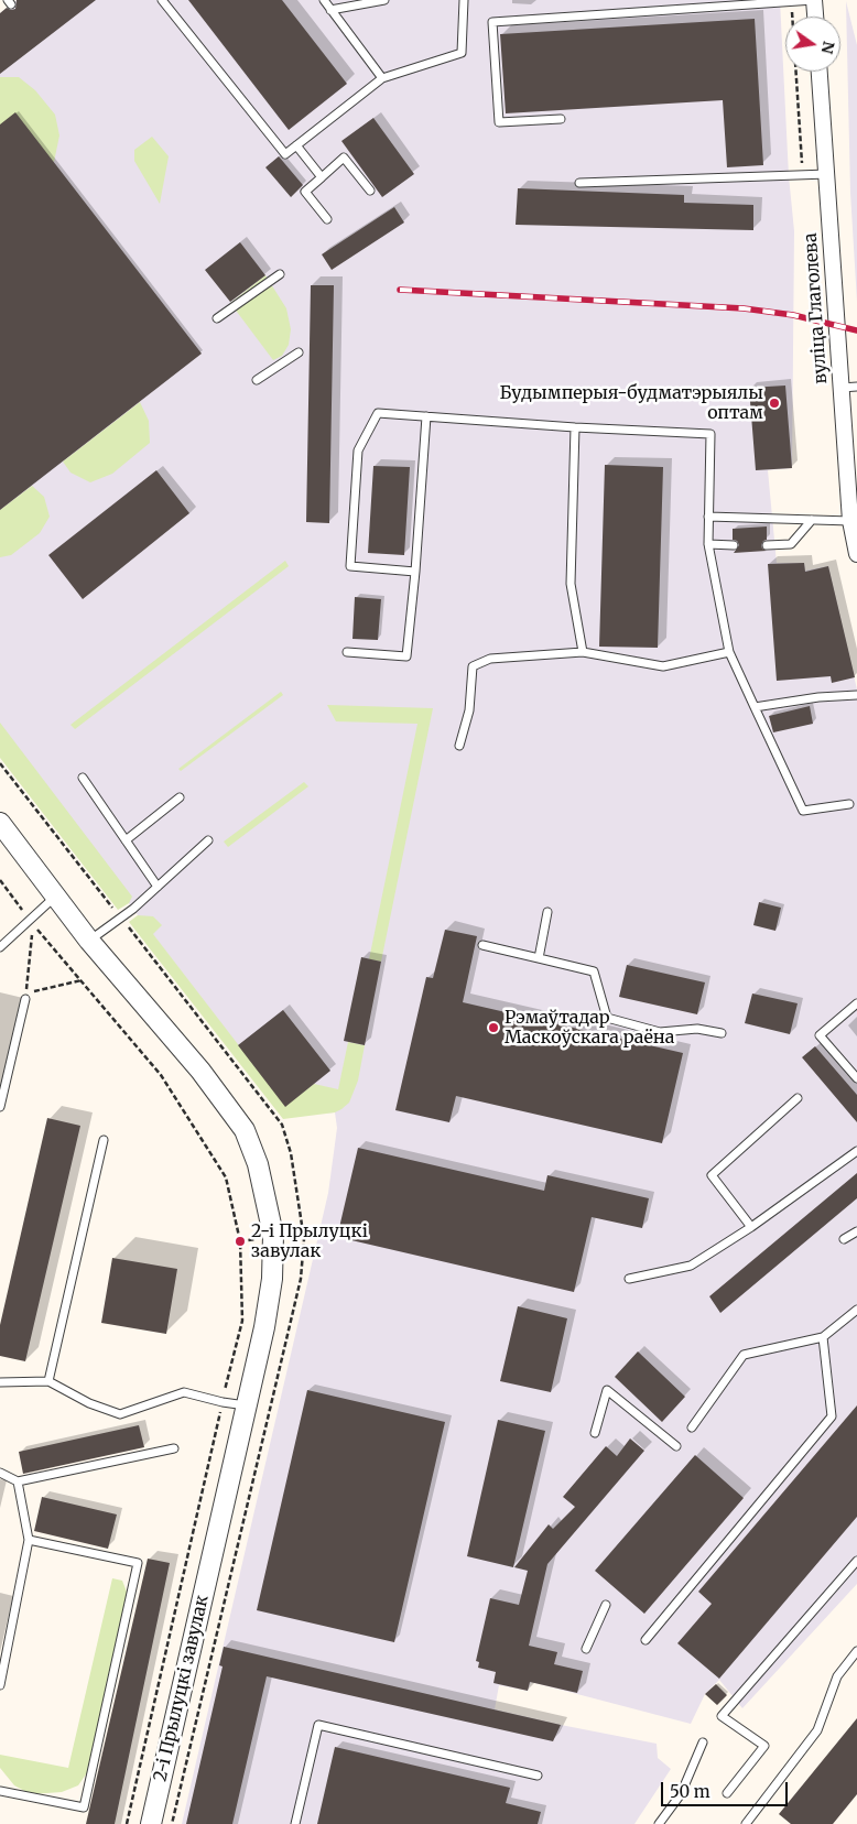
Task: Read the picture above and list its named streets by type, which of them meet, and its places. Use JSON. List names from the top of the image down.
{
  "streets": {
    "street": ["вуліца Глаголева", "2-і Прылуцкі завулак"]
  },
  "places": ["Будымперыя-будматэрыялы оптам", "Рэмаўтадар Маскоўскага раёна", "2-і Прылуцкі завулак"],
  "scale_bar": "50 m",
  "north": "right"
}
